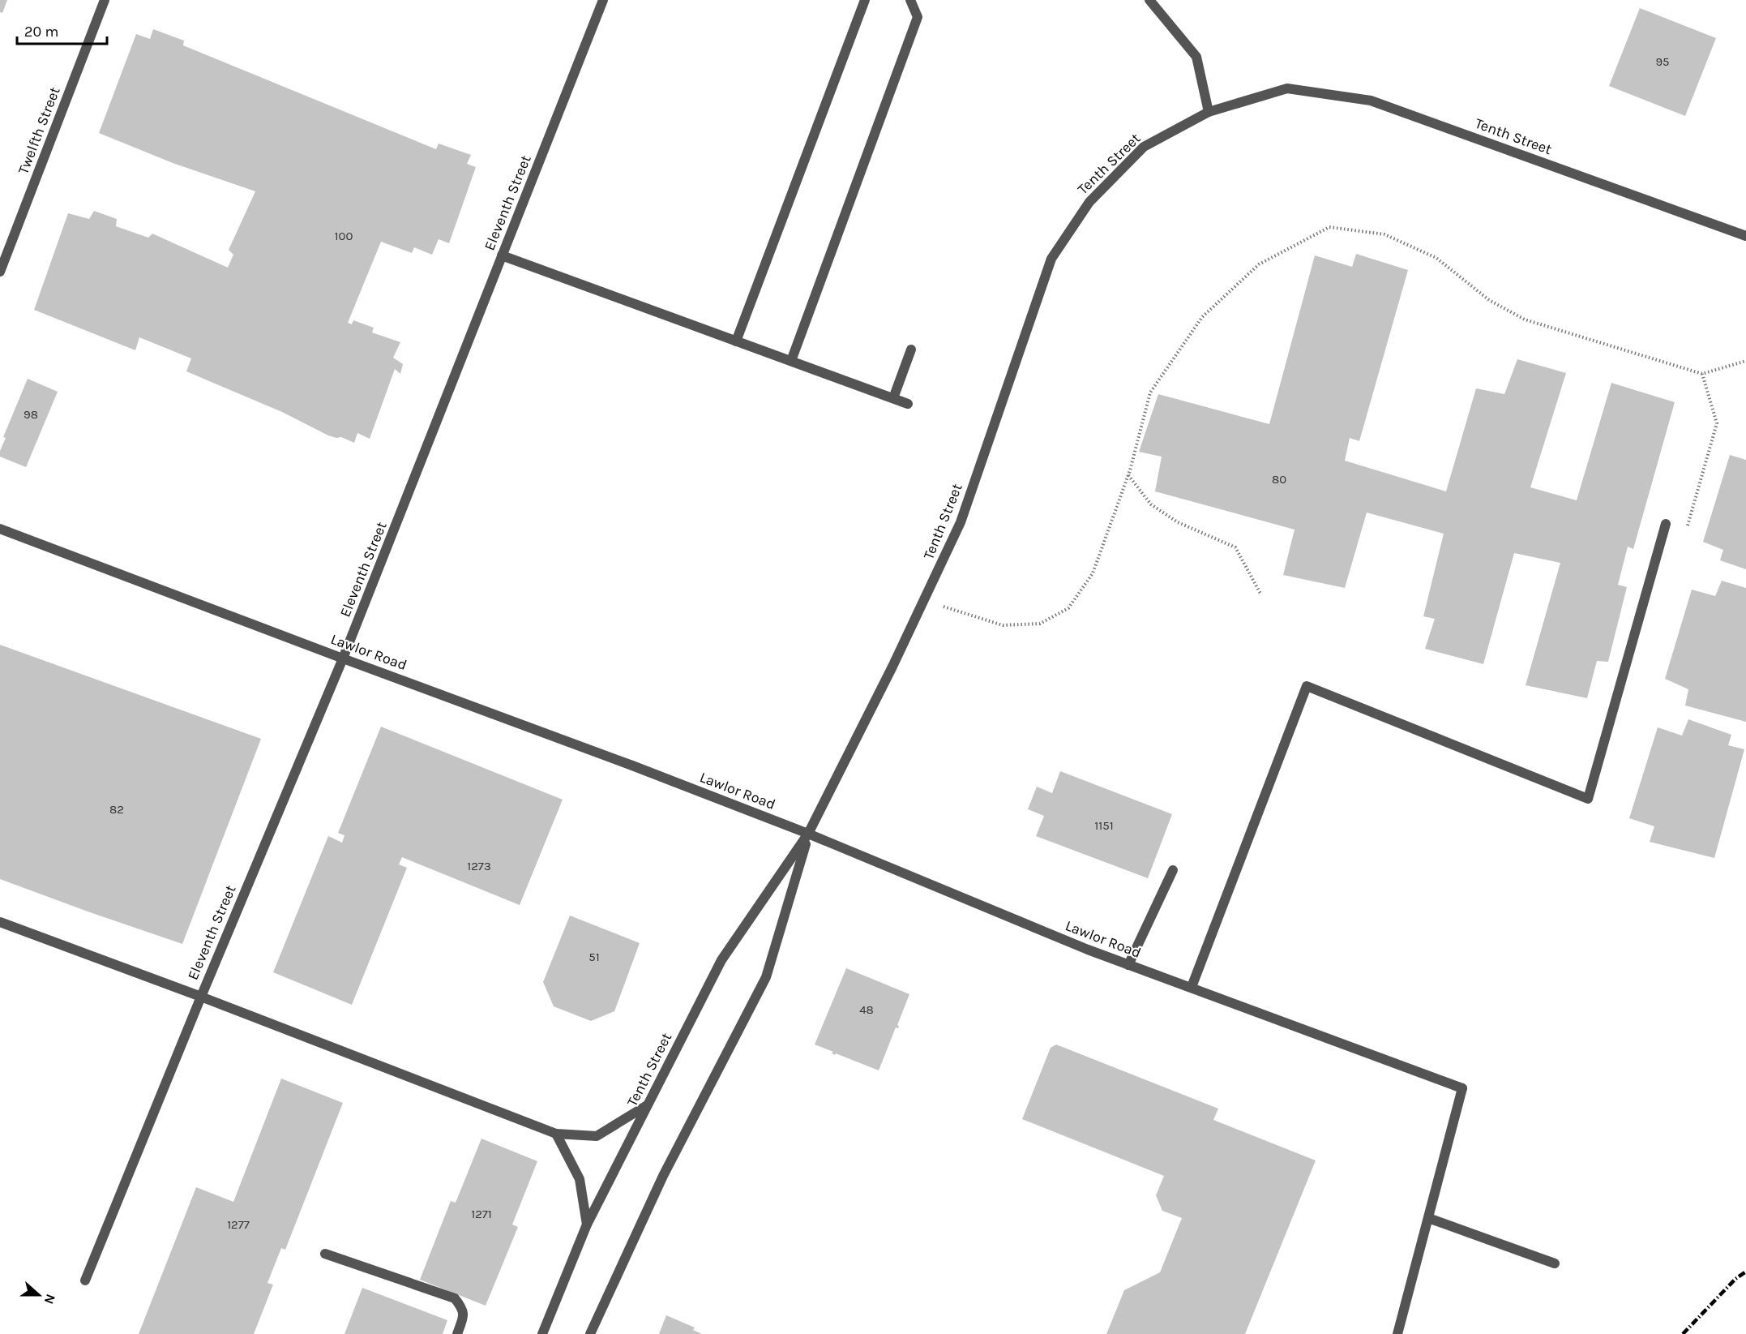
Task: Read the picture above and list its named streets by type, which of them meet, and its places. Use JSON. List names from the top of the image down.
{
  "streets": {
    "street": [
      "Twelfth Street",
      "Tenth Street",
      "Eleventh Street",
      "Lawlor Road"
    ]
  },
  "crossings": [
    ["Tenth Street", "Lawlor Road"],
    ["Eleventh Street", "Lawlor Road"]
  ],
  "house_numbers": [
    "95",
    "100",
    "98",
    "80",
    "82",
    "1151",
    "1273",
    "51",
    "48",
    "1271",
    "1277"
  ],
  "scale_bar": "20 m",
  "north": "right"
}
